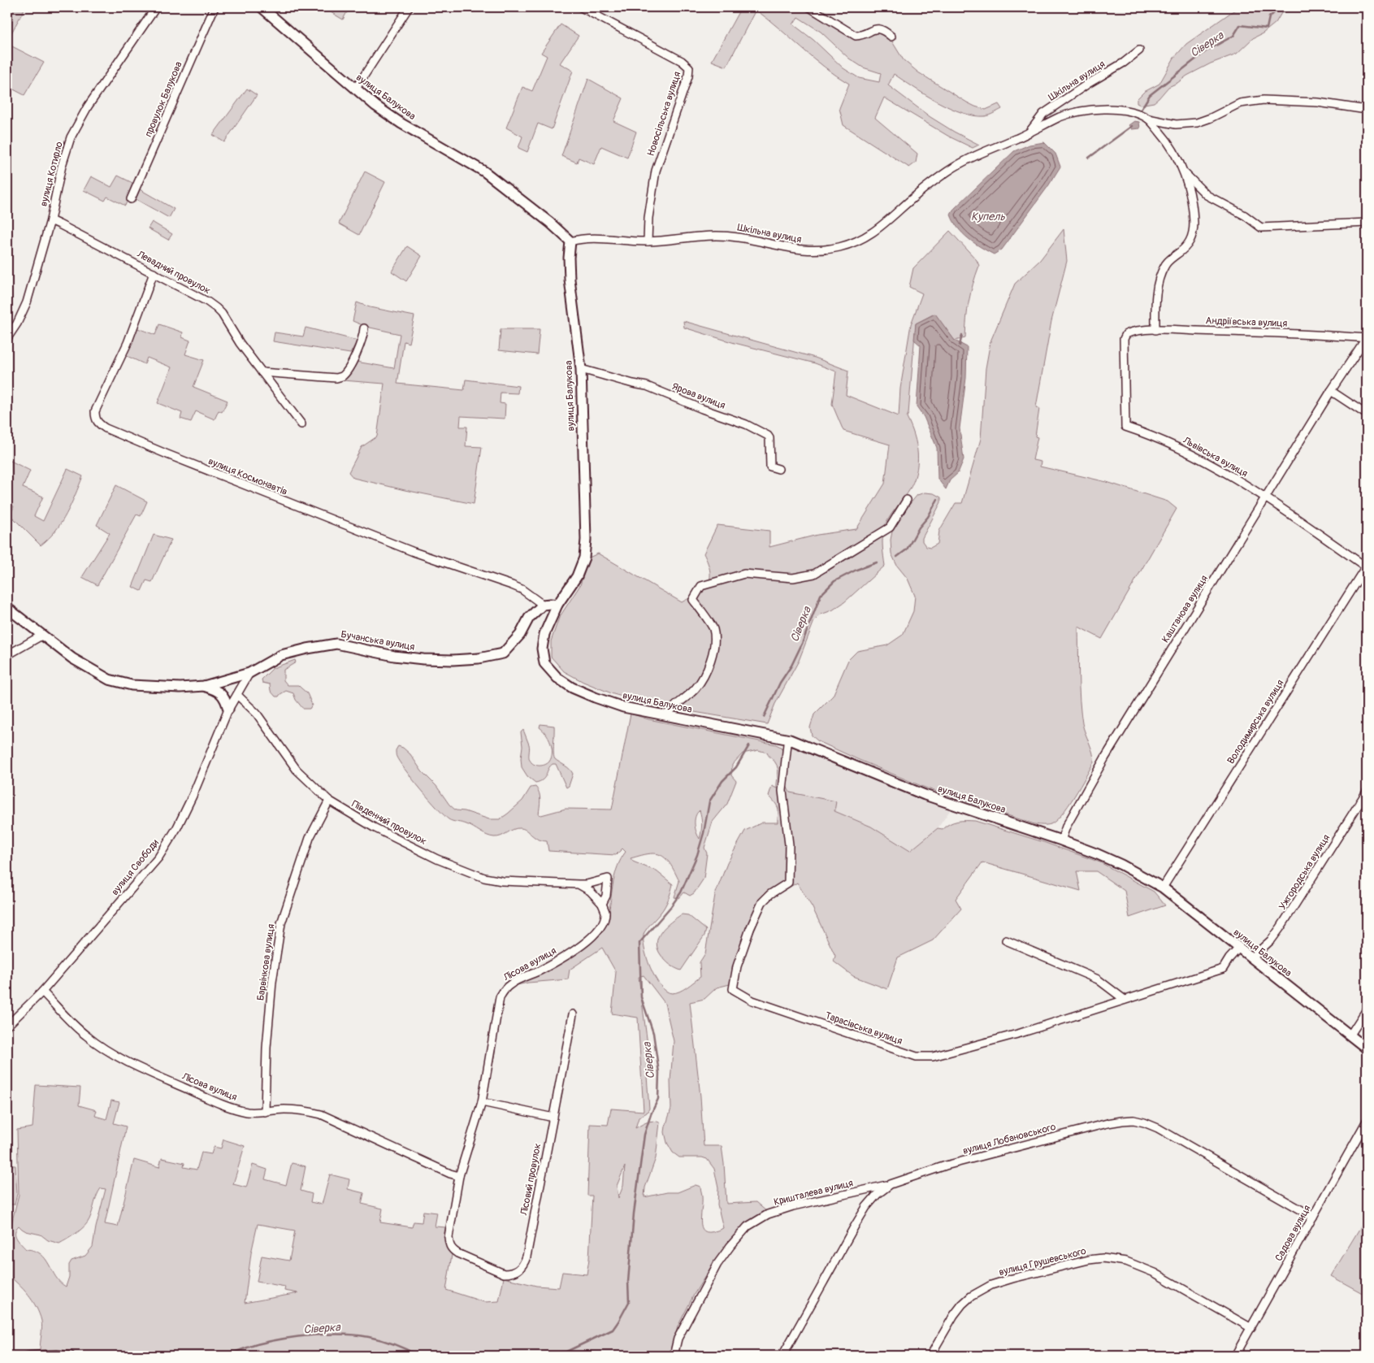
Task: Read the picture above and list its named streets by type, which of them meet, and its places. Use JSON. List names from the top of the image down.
{
  "streets": {
    "main road": ["вулиця Балукова", "Бучанська вулиця"],
    "street": [
      "Шкільна вулиця",
      "провулок Балукова",
      "Новосільська вулиця",
      "вулиця Котирло",
      "Левадний провулок",
      "Андріївська вулиця",
      "Ярова вулиця",
      "Львівська вулиця",
      "вулиця Космонавтів",
      "Каштанова вулиця",
      "Володимирська вулиця",
      "Південний провулок",
      "вулиця Свободи",
      "Ужгородська вулиця",
      "Барвінкова вулиця",
      "Лісова вулиця",
      "Тарасівська вулиця",
      "вулиця Лобановського",
      "Лісовий провулок",
      "Кришталева вулиця",
      "Садова вулиця",
      "вулиця Грушевського"
    ]
  },
  "crossings": [
    ["Шкільна вулиця", "вулиця Балукова"],
    ["Шкільна вулиця", "Новосільська вулиця"],
    ["Шкільна вулиця", "Андріївська вулиця"],
    ["вулиця Балукова", "Ярова вулиця"],
    ["вулиця Балукова", "Каштанова вулиця"],
    ["вулиця Балукова", "Володимирська вулиця"],
    ["вулиця Балукова", "Ужгородська вулиця"],
    ["вулиця Балукова", "Тарасівська вулиця"],
    ["вулиця Котирло", "Левадний провулок"],
    ["Левадний провулок", "вулиця Космонавтів"],
    ["Андріївська вулиця", "Львівська вулиця"],
    ["Андріївська вулиця", "Каштанова вулиця"],
    ["Львівська вулиця", "Каштанова вулиця"],
    ["Львівська вулиця", "Володимирська вулиця"],
    ["вулиця Космонавтів", "Бучанська вулиця"],
    ["Бучанська вулиця", "вулиця Свободи"],
    ["Південний провулок", "вулиця Свободи"],
    ["Південний провулок", "Барвінкова вулиця"],
    ["Південний провулок", "Лісова вулиця"],
    ["вулиця Свободи", "Лісова вулиця"],
    ["Барвінкова вулиця", "Лісова вулиця"],
    ["Лісова вулиця", "Лісовий провулок"],
    ["вулиця Лобановського", "Кришталева вулиця"],
    ["вулиця Лобановського", "Садова вулиця"],
    ["Садова вулиця", "вулиця Грушевського"]
  ],
  "water": ["Сіверка", "Купель"]
}
